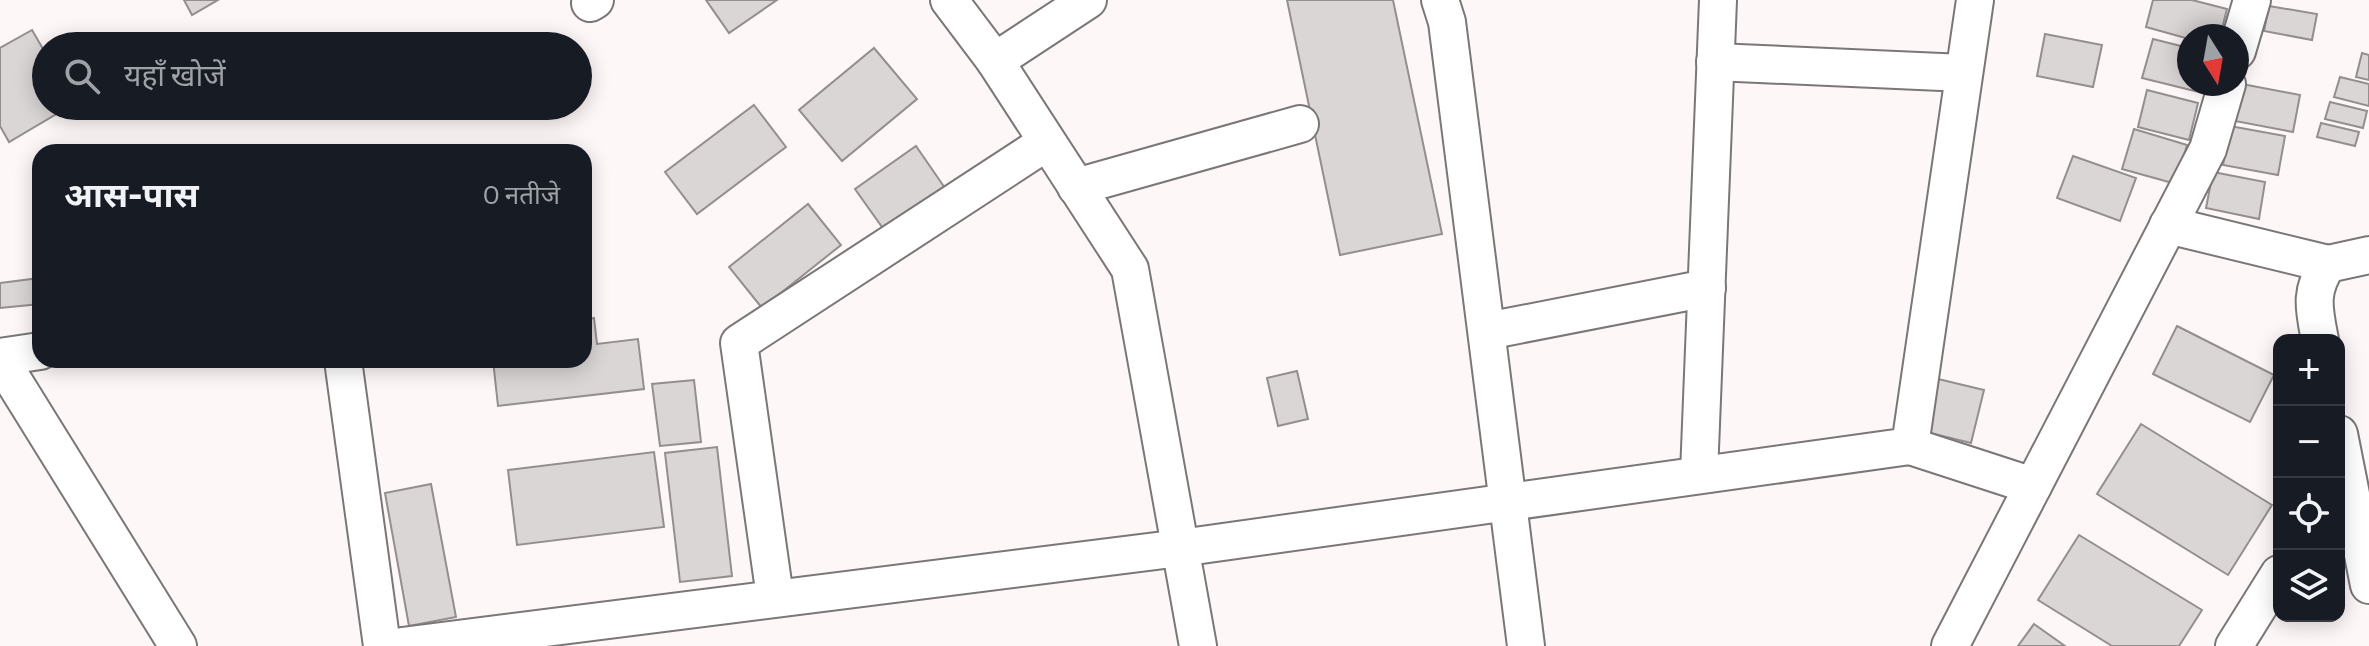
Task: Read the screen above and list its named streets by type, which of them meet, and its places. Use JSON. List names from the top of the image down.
{
  "north": "bottom",
  "page": {
    "search": "यहाँ खोजें",
    "heading": ["आस-पास", "0 नतीजे"],
    "map_buttons": ["+", "−"]
  }
}
